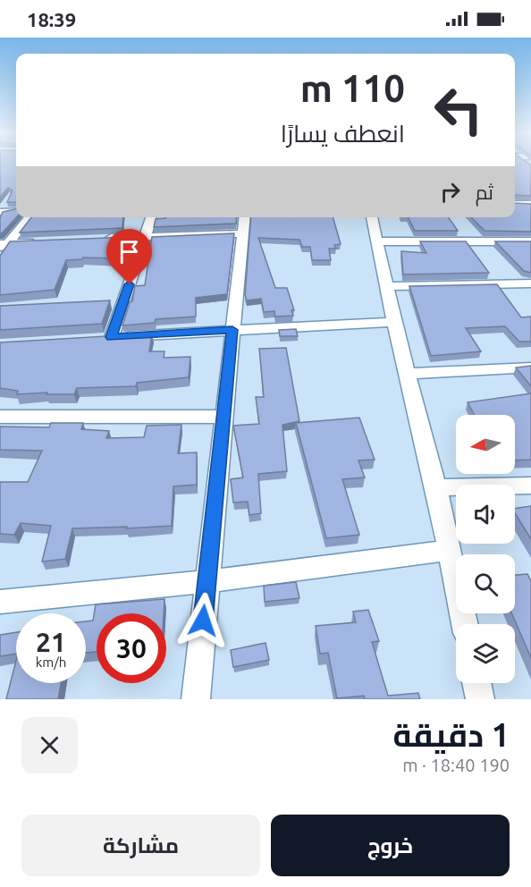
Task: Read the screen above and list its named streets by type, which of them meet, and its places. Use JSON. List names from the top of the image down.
{
  "north": "left",
  "page": {
    "status": "18:39",
    "turn": ["110 m", "انعطف يسارًا"],
    "then": "ثم",
    "speed": "21 km/h",
    "limit": "30",
    "heading": ["1 دقيقة", "190 m · 18:40"],
    "buttons": ["خروج", "مشاركة"]
  }
}
